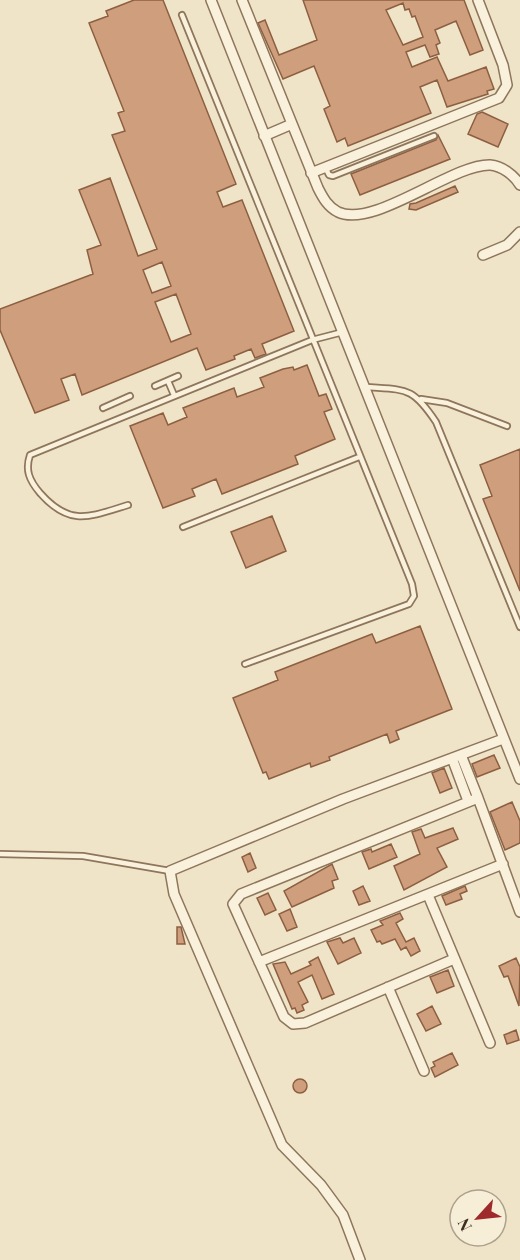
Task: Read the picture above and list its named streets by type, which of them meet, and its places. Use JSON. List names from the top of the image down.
{
  "north": "bottom left"
}
